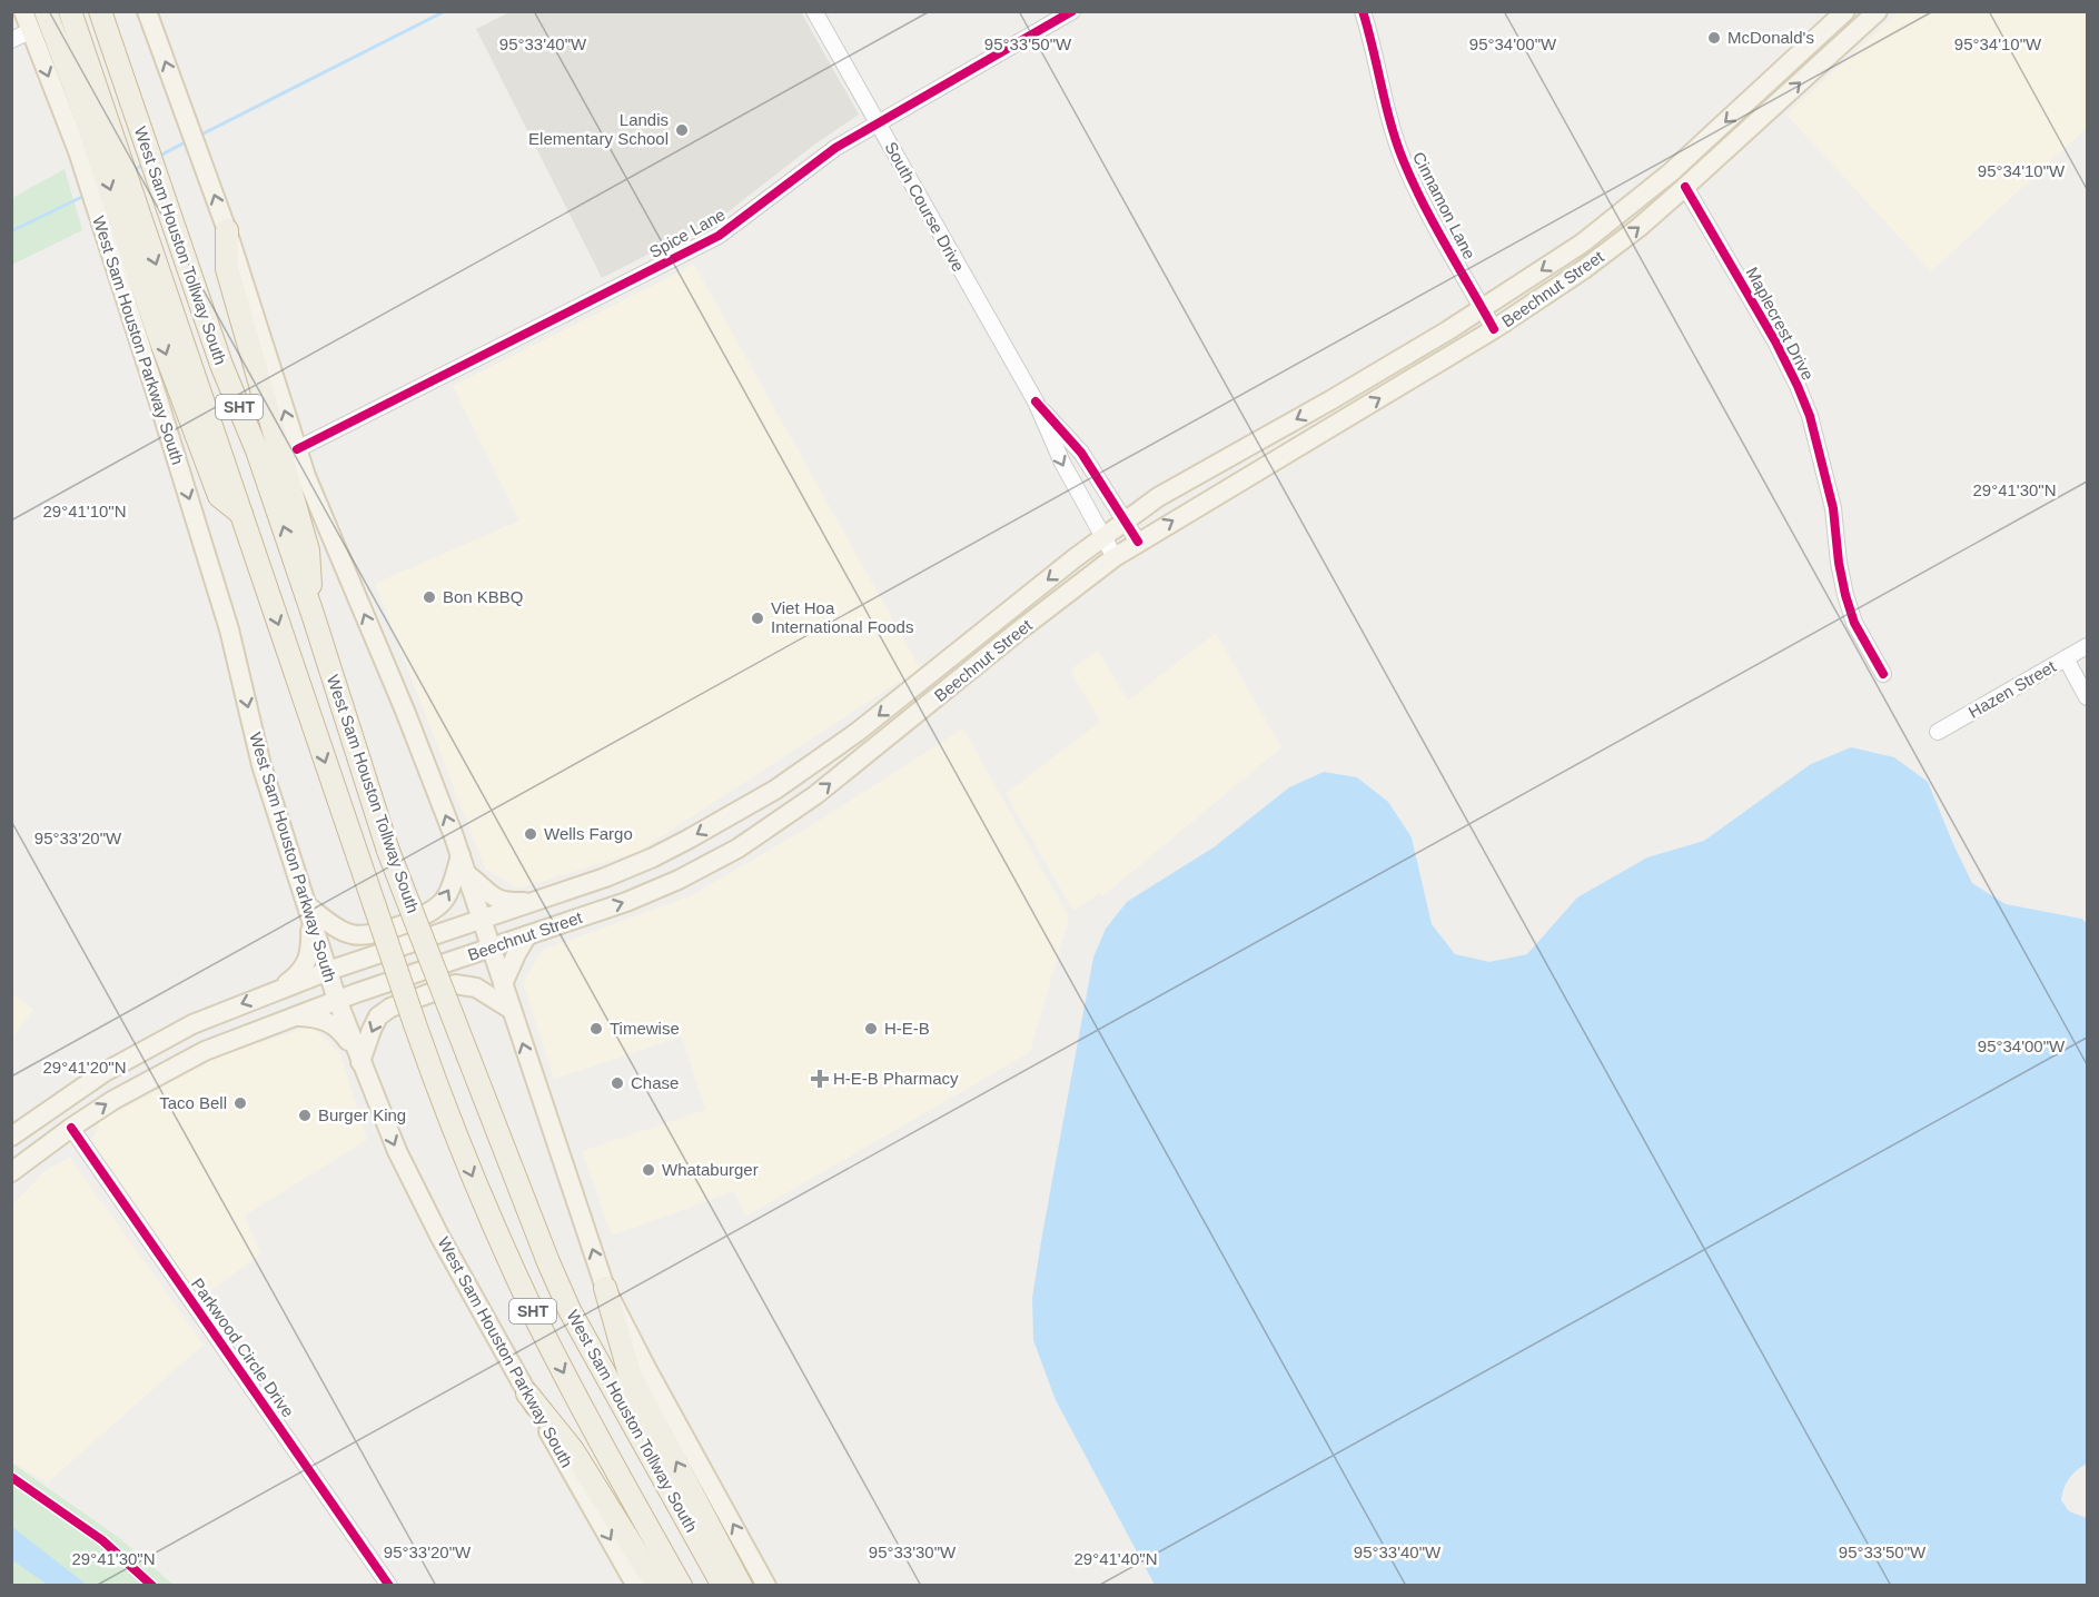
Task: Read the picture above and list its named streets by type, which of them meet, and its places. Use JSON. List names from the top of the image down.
{
  "streets": {
    "highway": ["West Sam Houston Tollway South", "SHT"],
    "main road": ["Beechnut Street", "West Sam Houston Parkway South"],
    "street": [
      "Cinnamon Lane",
      "South Course Drive",
      "Spice Lane",
      "Maplecrest Drive",
      "Hazen Street",
      "Parkwood Circle Drive"
    ]
  },
  "crossings": [
    ["Cinnamon Lane", "Beechnut Street"],
    ["South Course Drive", "Spice Lane"],
    ["South Course Drive", "Beechnut Street"],
    ["Beechnut Street", "Maplecrest Drive"],
    ["Beechnut Street", "West Sam Houston Parkway South"],
    ["Beechnut Street", "Parkwood Circle Drive"]
  ],
  "places": {
    "other": [
      "McDonald's",
      "Landis Elementary School",
      "Bon KBBQ",
      "Viet Hoa International Foods",
      "Wells Fargo",
      "Timewise",
      "H-E-B",
      "Chase",
      "Taco Bell",
      "Burger King",
      "Whataburger"
    ],
    "health": ["H-E-B Pharmacy"]
  },
  "coordinates": [
    "95°33'40\"W",
    "95°33'50\"W",
    "95°34'00\"W",
    "95°34'10\"W",
    "29°41'30\"N",
    "29°41'10\"N",
    "95°33'20\"W",
    "29°41'20\"N",
    "95°33'30\"W",
    "29°41'40\"N"
  ]
}
